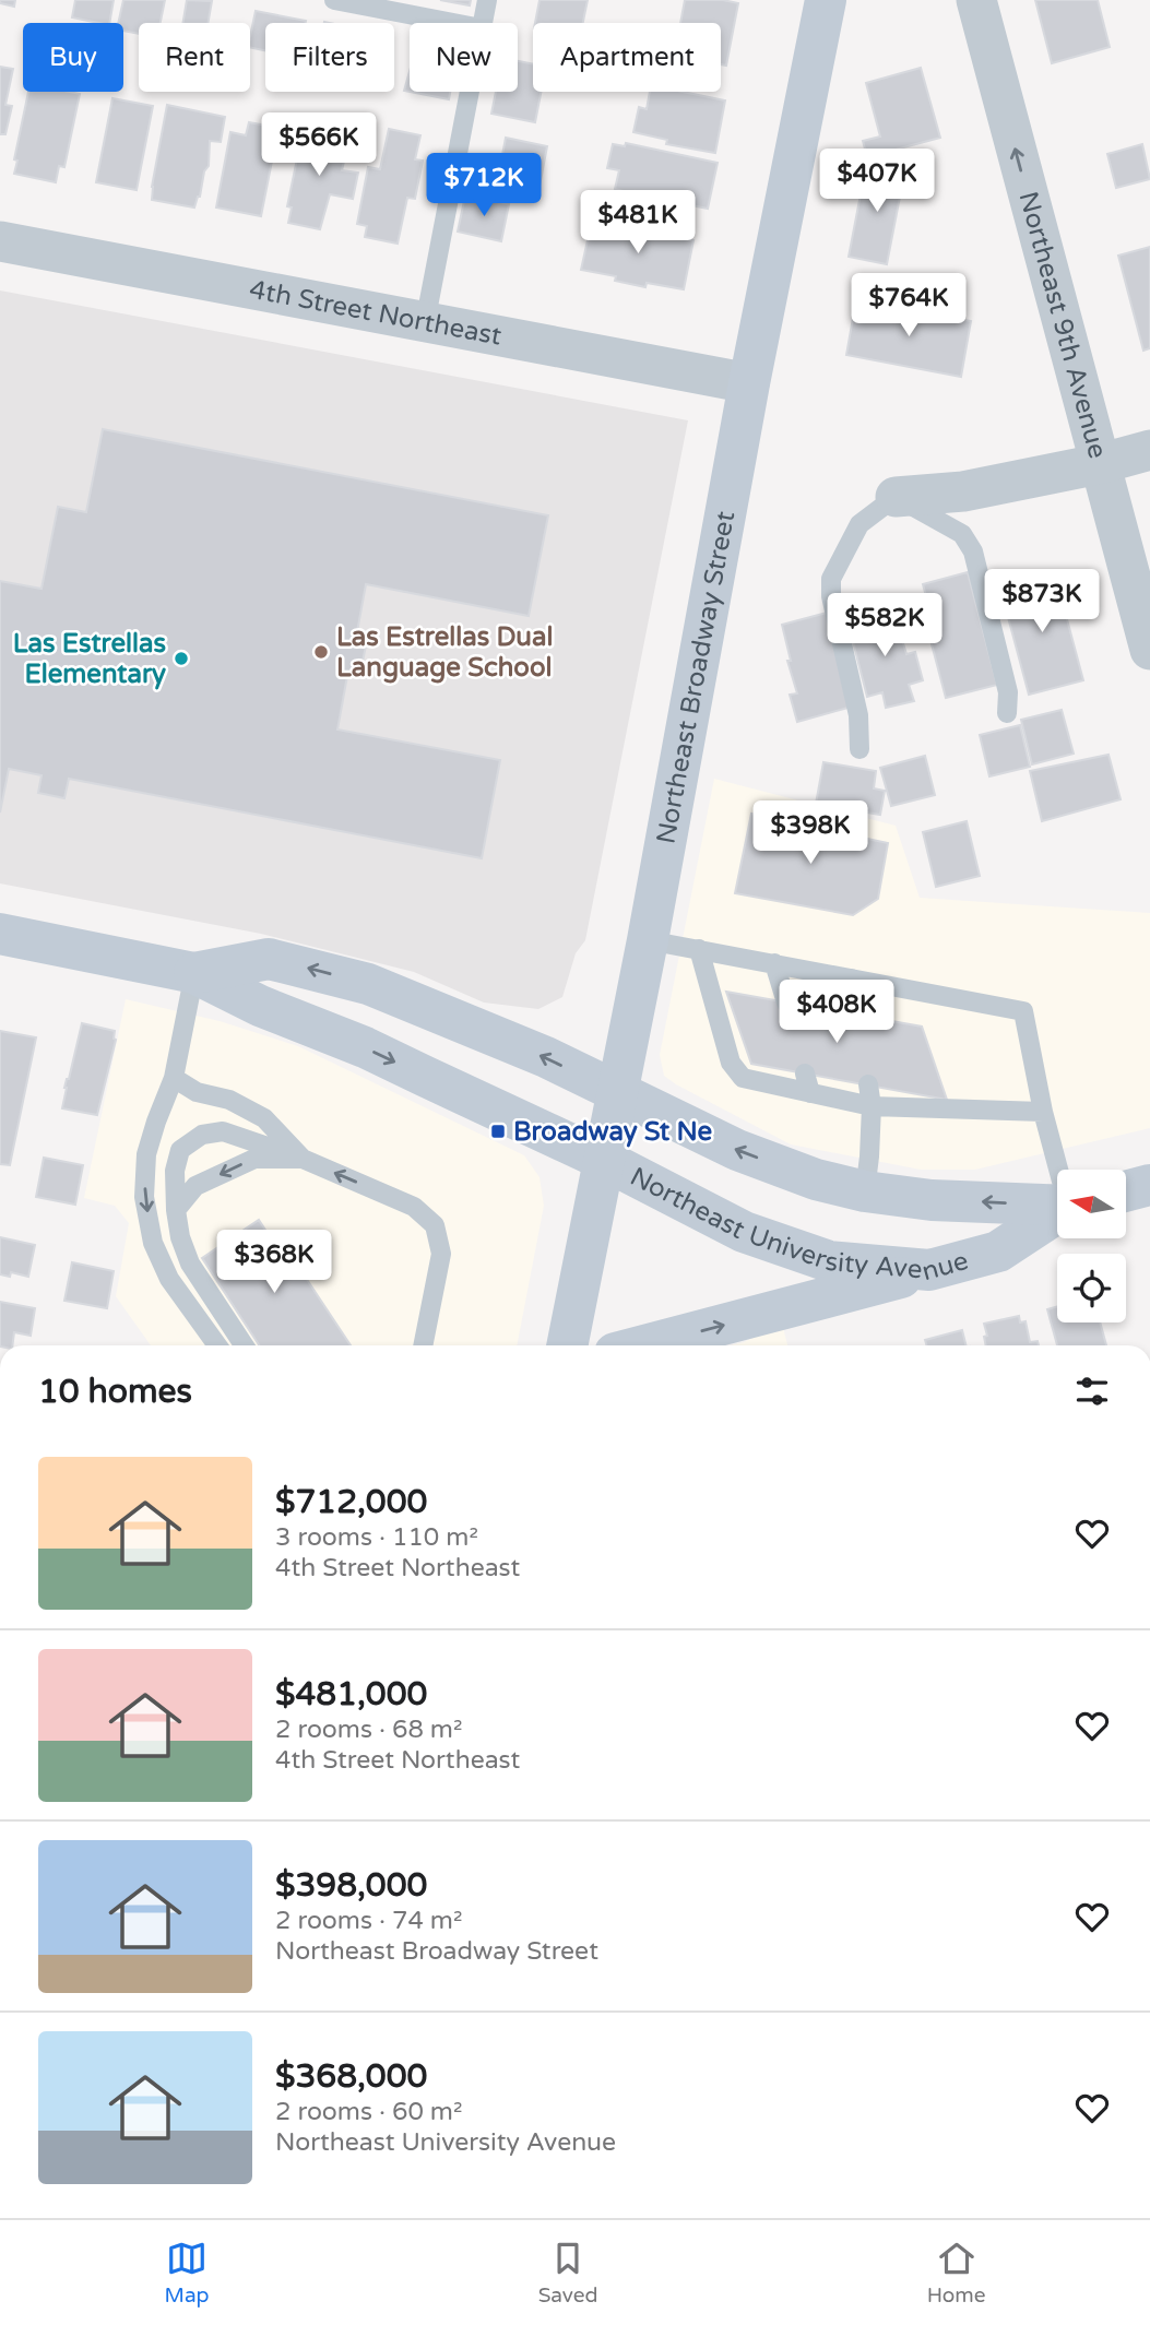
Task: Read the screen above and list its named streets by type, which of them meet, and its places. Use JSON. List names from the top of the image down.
{
  "streets": {
    "main road": ["Northeast Broadway Street", "Northeast University Avenue"],
    "street": ["4th Street Northeast", "Northeast 9th Avenue"]
  },
  "crossings": [
    ["4th Street Northeast", "Northeast Broadway Street"],
    ["Northeast Broadway Street", "Northeast University Avenue"]
  ],
  "one_way": ["Northeast 9th Avenue"],
  "places": {
    "other": ["Las Estrellas Dual Language School", "Las Estrellas Elementary"],
    "transit": ["Broadway St Ne"]
  },
  "north": "left",
  "page": {
    "chip": [
      "Buy",
      "Rent",
      "Filters",
      "New",
      "Apartment"
    ],
    "price": [
      "$566K",
      "$407K",
      "$712K",
      "$481K",
      "$764K",
      "$873K",
      "$582K",
      "$398K",
      "$408K",
      "$368K"
    ],
    "heading": "10 homes",
    "list": [
      {
        "name": "$712,000",
        "note": "3 rooms · 110 m² · 4th Street Northeast"
      },
      {
        "name": "$481,000",
        "note": "2 rooms · 68 m² · 4th Street Northeast"
      },
      {
        "name": "$398,000",
        "note": "2 rooms · 74 m² · Northeast Broadway Street"
      },
      {
        "name": "$368,000",
        "note": "2 rooms · 60 m² · Northeast University Avenue"
      }
    ],
    "tabs": ["Map", "Saved", "Home"]
  }
}
